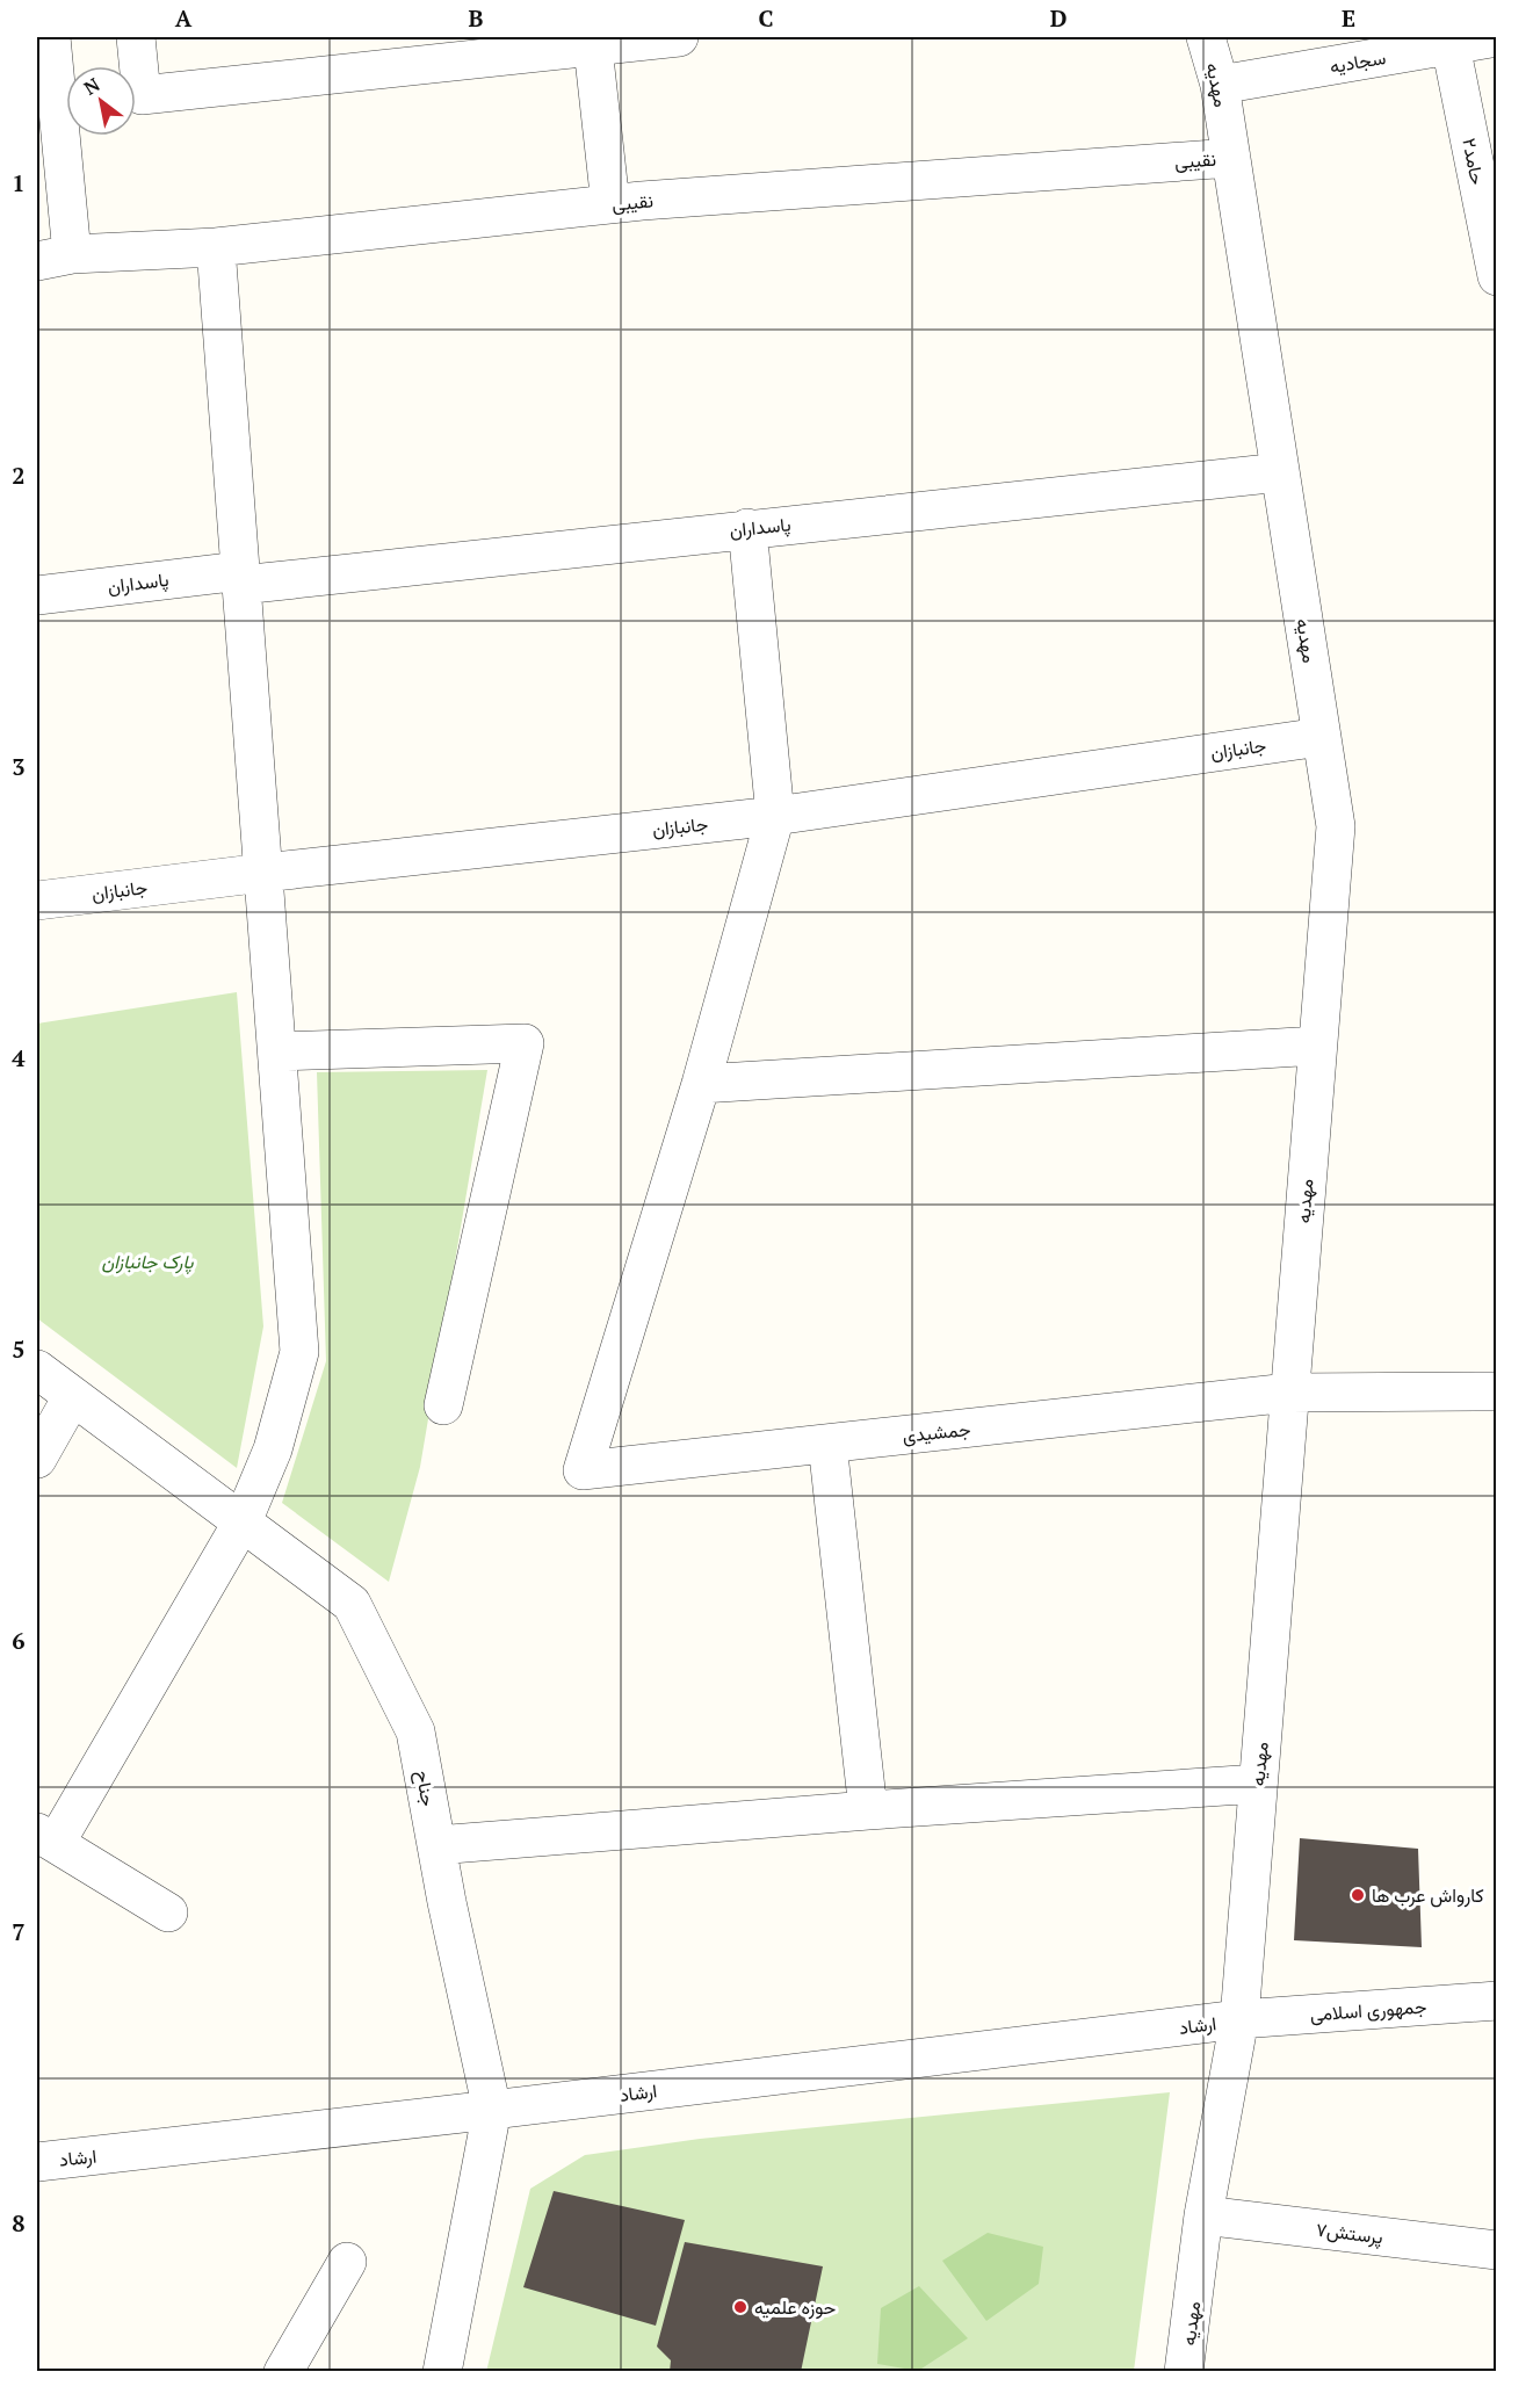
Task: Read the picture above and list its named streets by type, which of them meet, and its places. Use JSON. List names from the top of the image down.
{
  "streets": {
    "street": [
      "سجادیه",
      "مهدیه",
      "نقیبی",
      "حامد۲",
      "پاسداران",
      "جانبازان",
      "جمشیدی",
      "جناح",
      "جمهوری اسلامی",
      "ارشاد",
      "پرستش۷"
    ]
  },
  "crossings": [
    ["سجادیه", "مهدیه"],
    ["سجادیه", "حامد۲"],
    ["مهدیه", "نقیبی"],
    ["مهدیه", "پاسداران"],
    ["مهدیه", "جانبازان"],
    ["مهدیه", "جمشیدی"],
    ["مهدیه", "جمهوری اسلامی"],
    ["مهدیه", "ارشاد"],
    ["مهدیه", "پرستش۷"],
    ["جناح", "ارشاد"],
    ["جمهوری اسلامی", "ارشاد"]
  ],
  "parks": ["پارک جانبازان"],
  "places": ["کارواش عرب ها", "حوزه علمیه"],
  "north": "top left",
  "grid": {
    "columns": [
      "A",
      "B",
      "C",
      "D",
      "E"
    ],
    "rows": [
      "1",
      "2",
      "3",
      "4",
      "5",
      "6",
      "7",
      "8"
    ]
  }
}
